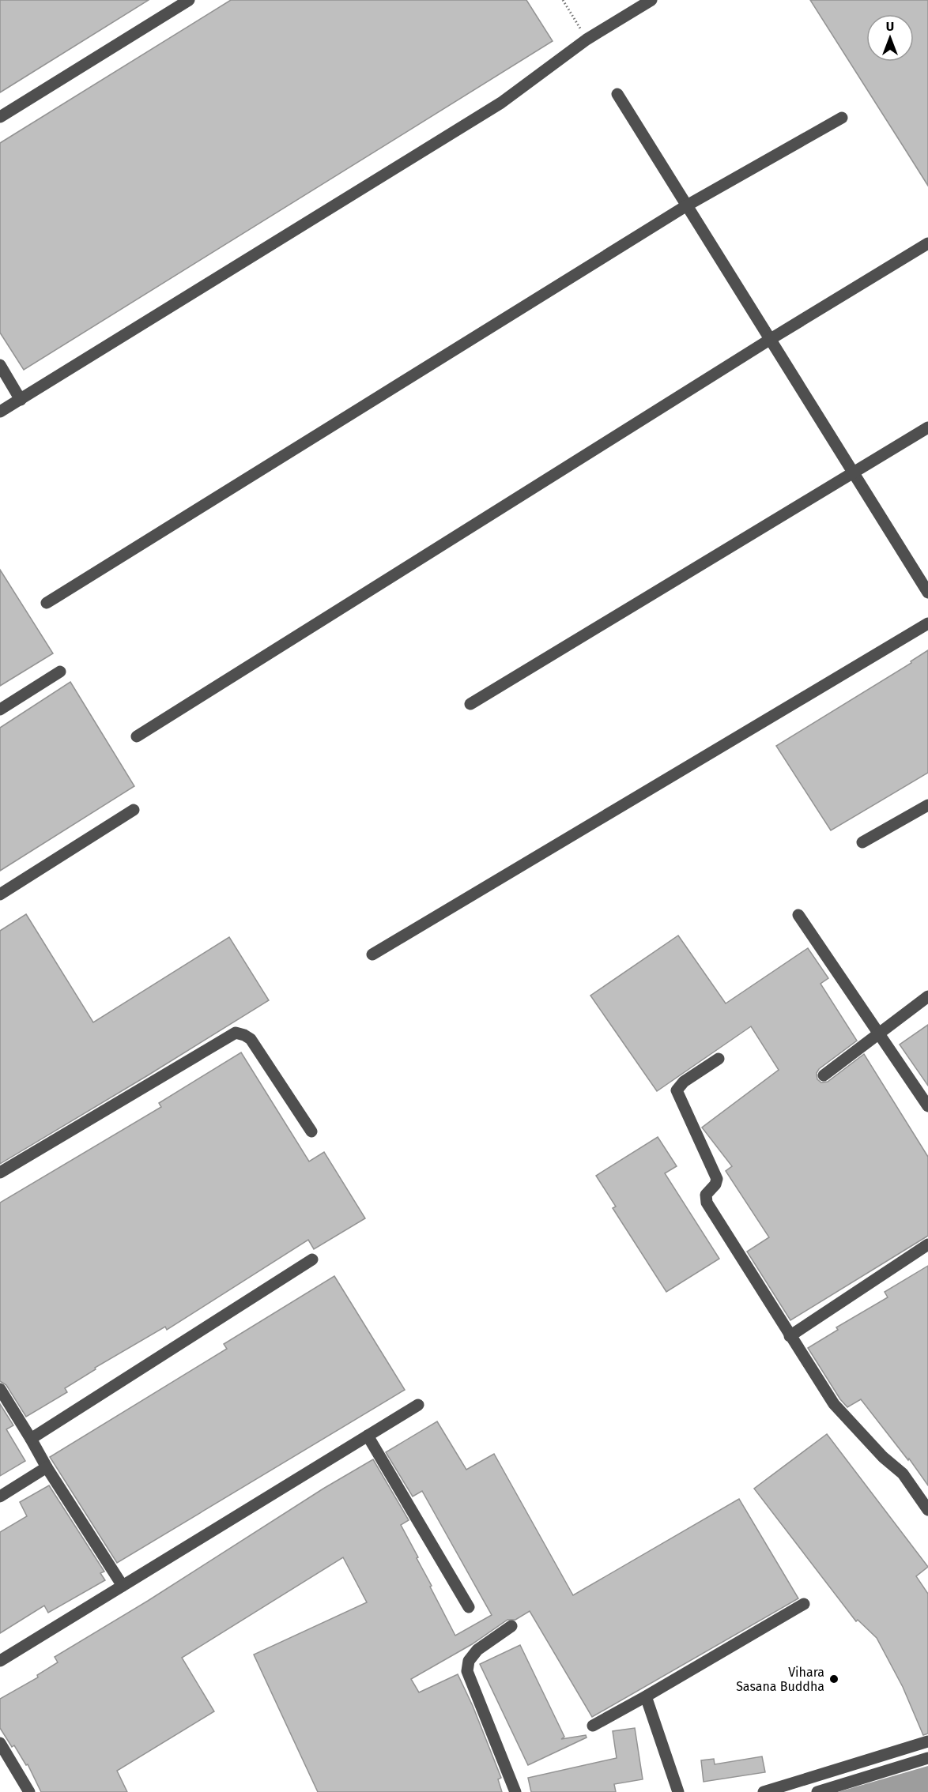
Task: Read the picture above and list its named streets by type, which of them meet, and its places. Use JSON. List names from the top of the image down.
{
  "places": ["Vihara Sasana Buddha"],
  "north": "top"
}
